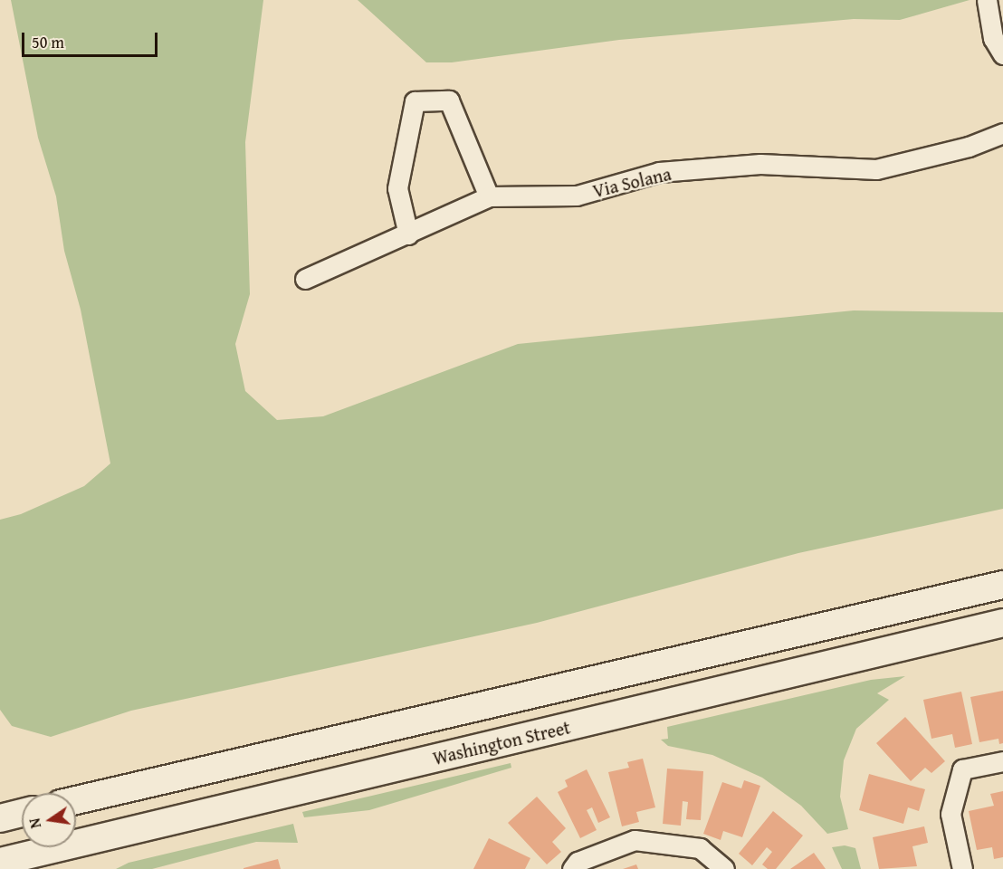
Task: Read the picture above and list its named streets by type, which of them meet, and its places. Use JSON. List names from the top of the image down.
{
  "streets": {
    "main road": ["Washington Street"],
    "street": ["Via Solana"]
  },
  "scale_bar": "50 m",
  "north": "left"
}
